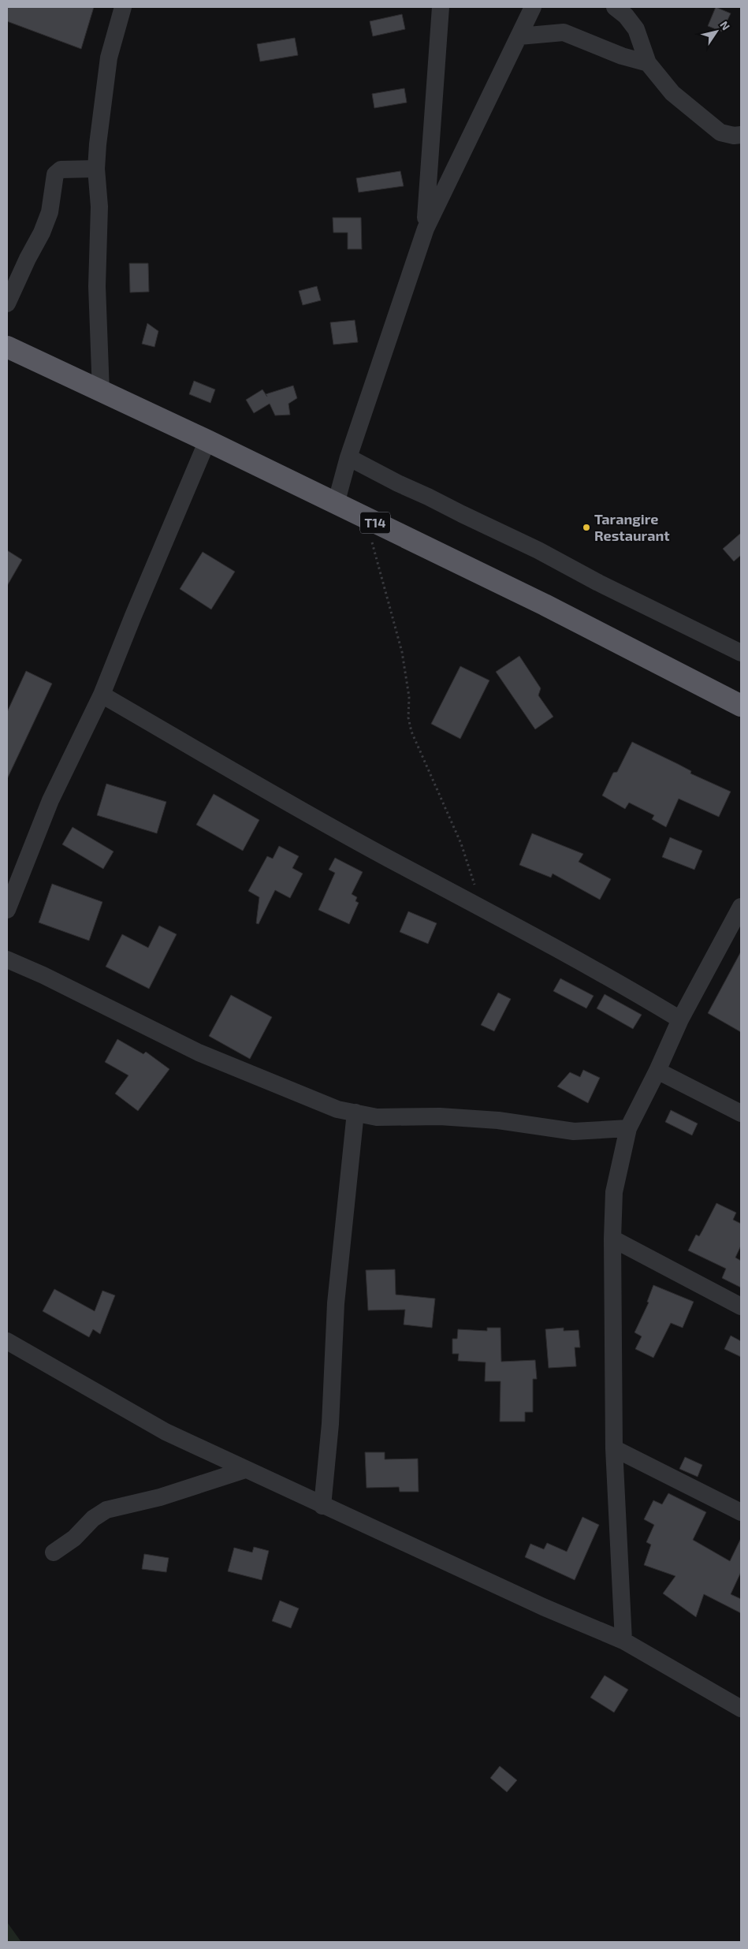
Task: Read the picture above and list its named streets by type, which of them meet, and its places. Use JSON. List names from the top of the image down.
{
  "streets": {
    "highway": ["T14"]
  },
  "places": ["Tarangire Restaurant"],
  "north": "top right"
}
